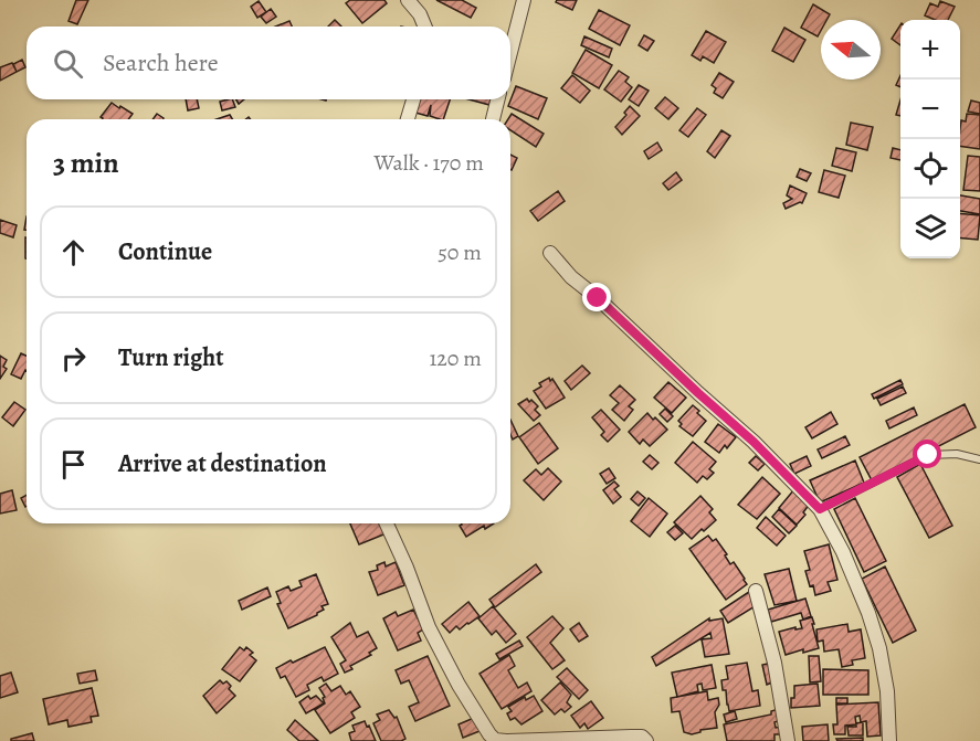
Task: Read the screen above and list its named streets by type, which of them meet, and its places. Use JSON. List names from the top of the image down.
{
  "north": "left",
  "page": {
    "map_buttons": ["+", "−"],
    "search": "Search here",
    "heading": ["3 min", "Walk · 170 m"],
    "list": [
      ["Continue", "50 m"],
      ["Turn right", "120 m"],
      "Arrive at destination"
    ]
  }
}
